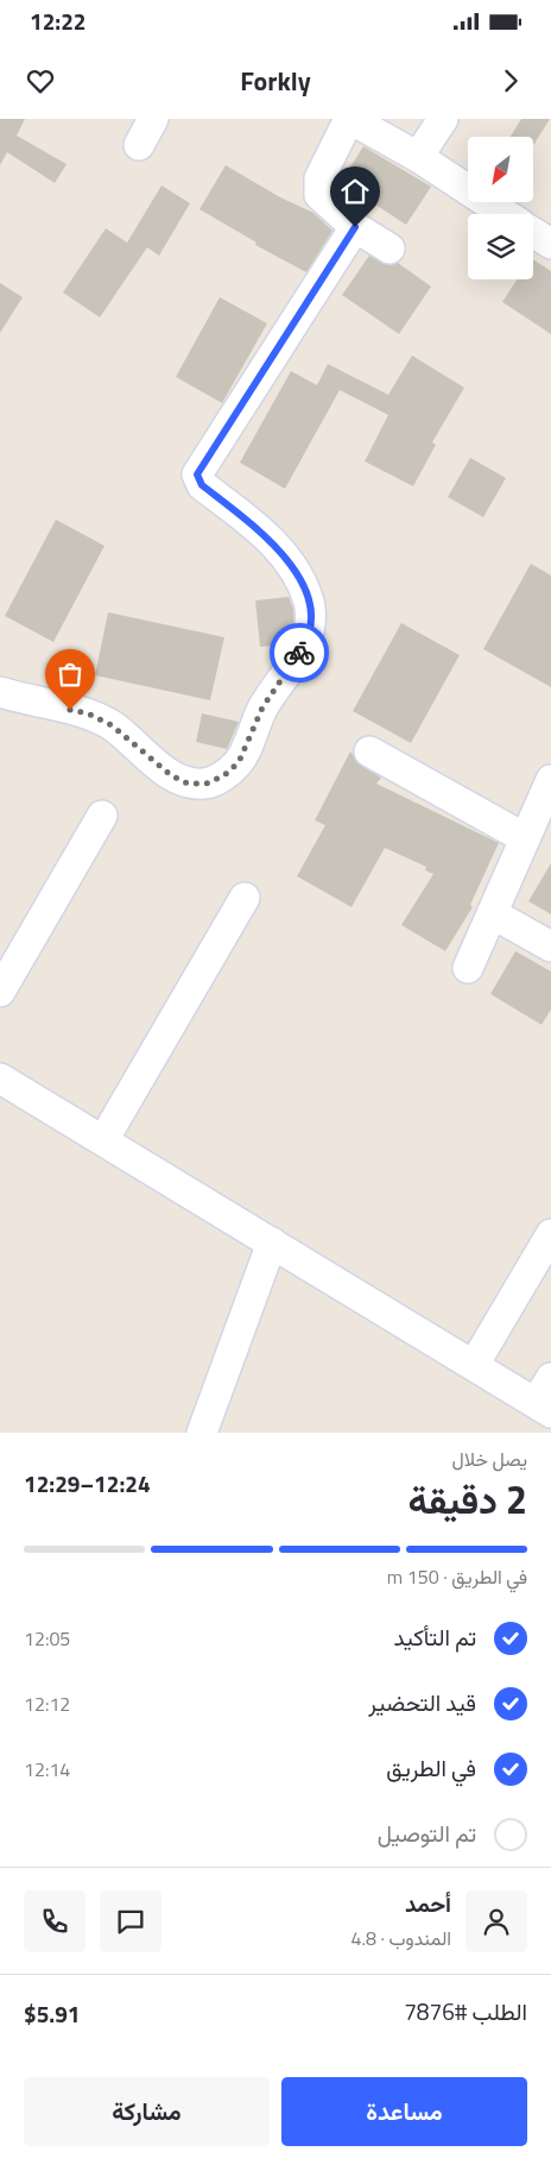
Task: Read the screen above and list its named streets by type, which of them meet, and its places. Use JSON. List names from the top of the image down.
{
  "north": "bottom left",
  "page": {
    "status": "12:22",
    "header": "Forkly",
    "heading": ["2 دقيقة", "يصل خلال", "12:24–12:29"],
    "panel": [
      "أحمد",
      "المندوب · 4.8",
      "الطلب #7876",
      "$5.91"
    ],
    "bar": "في الطريق · 150 m",
    "list": [
      ["تم التأكيد", "12:05"],
      ["قيد التحضير", "12:12"],
      ["في الطريق", "12:14"],
      "تم التوصيل"
    ],
    "buttons": ["مساعدة", "مشاركة"]
  }
}
